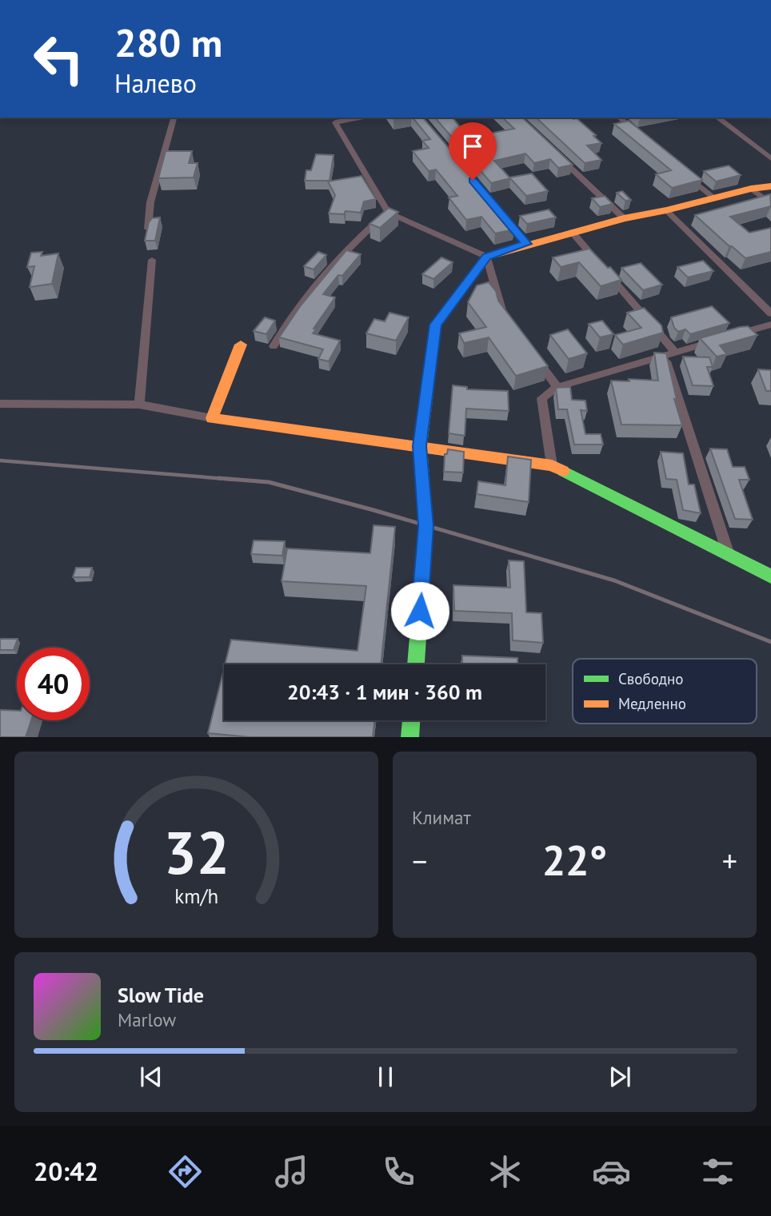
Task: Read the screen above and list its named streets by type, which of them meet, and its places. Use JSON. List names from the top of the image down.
{
  "legend": ["Свободно", "Медленно"],
  "page": {
    "turn": ["280 m", "Налево"],
    "limit": "40",
    "trip": "20:43 · 1 мин · 360 m",
    "tile": "Климат",
    "heat": ["−", "22°", "+"],
    "song": ["Slow Tide", "Marlow"],
    "tabs": "20:42",
    "gauge": ["32", "km/h"]
  }
}
